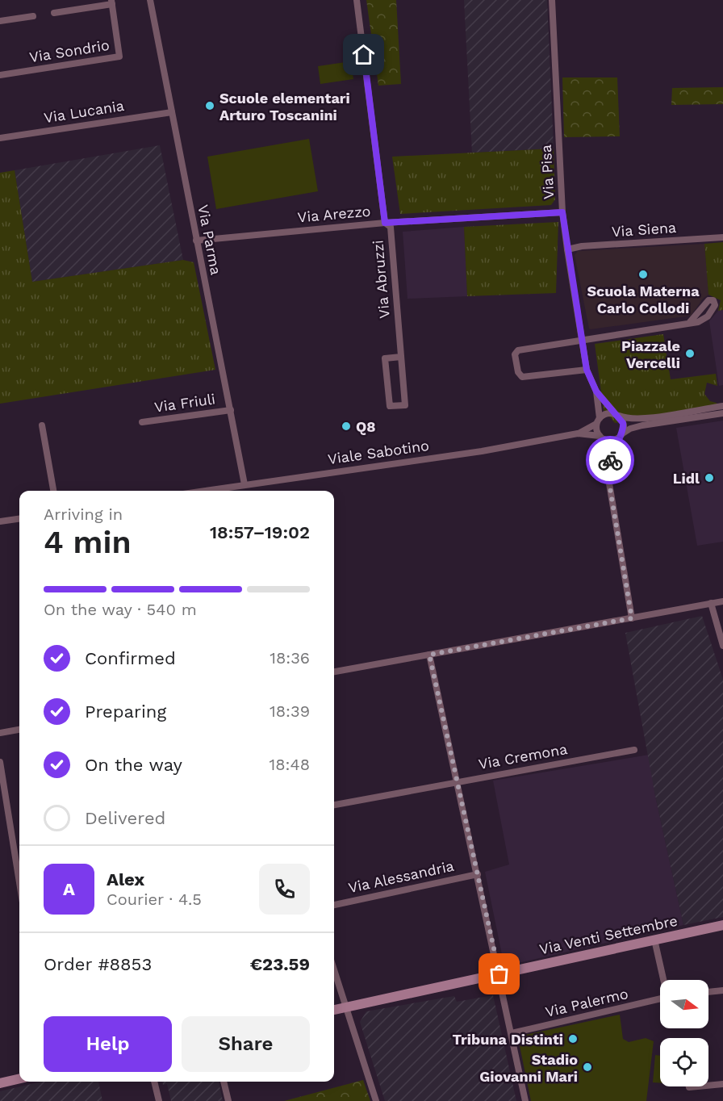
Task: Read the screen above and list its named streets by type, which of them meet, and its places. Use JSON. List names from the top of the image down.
{
  "streets": {
    "street": [
      "Via Sondrio",
      "Via Lucania",
      "Via Pisa",
      "Via Arezzo",
      "Via Siena",
      "Via Parma",
      "Via Abruzzi",
      "Via Friuli",
      "Viale Sabotino",
      "Via Cremona",
      "Via Alessandria",
      "Via Venti Settembre",
      "Via Palermo"
    ]
  },
  "crossings": [
    ["Via Lucania", "Via Parma"],
    ["Via Pisa", "Via Arezzo"],
    ["Via Pisa", "Via Siena"],
    ["Via Pisa", "Viale Sabotino"],
    ["Via Arezzo", "Via Parma"],
    ["Via Arezzo", "Via Abruzzi"],
    ["Via Parma", "Via Friuli"],
    ["Via Parma", "Viale Sabotino"]
  ],
  "places": [
    "Scuole elementari Arturo Toscanini",
    "Scuola Materna Carlo Collodi",
    "Piazzale Vercelli",
    "Q8",
    "Lidl",
    "Tribuna Distinti",
    "Stadio Giovanni Mari"
  ],
  "north": "right",
  "page": {
    "heading": ["4 min", "Arriving in", "18:57–19:02"],
    "panel": [
      "Alex",
      "Courier · 4.5",
      "Order #8853",
      "€23.59"
    ],
    "bar": "On the way · 540 m",
    "list": [
      ["Confirmed", "18:36"],
      ["Preparing", "18:39"],
      ["On the way", "18:48"],
      "Delivered"
    ],
    "round": "A",
    "buttons": ["Help", "Share"]
  }
}
